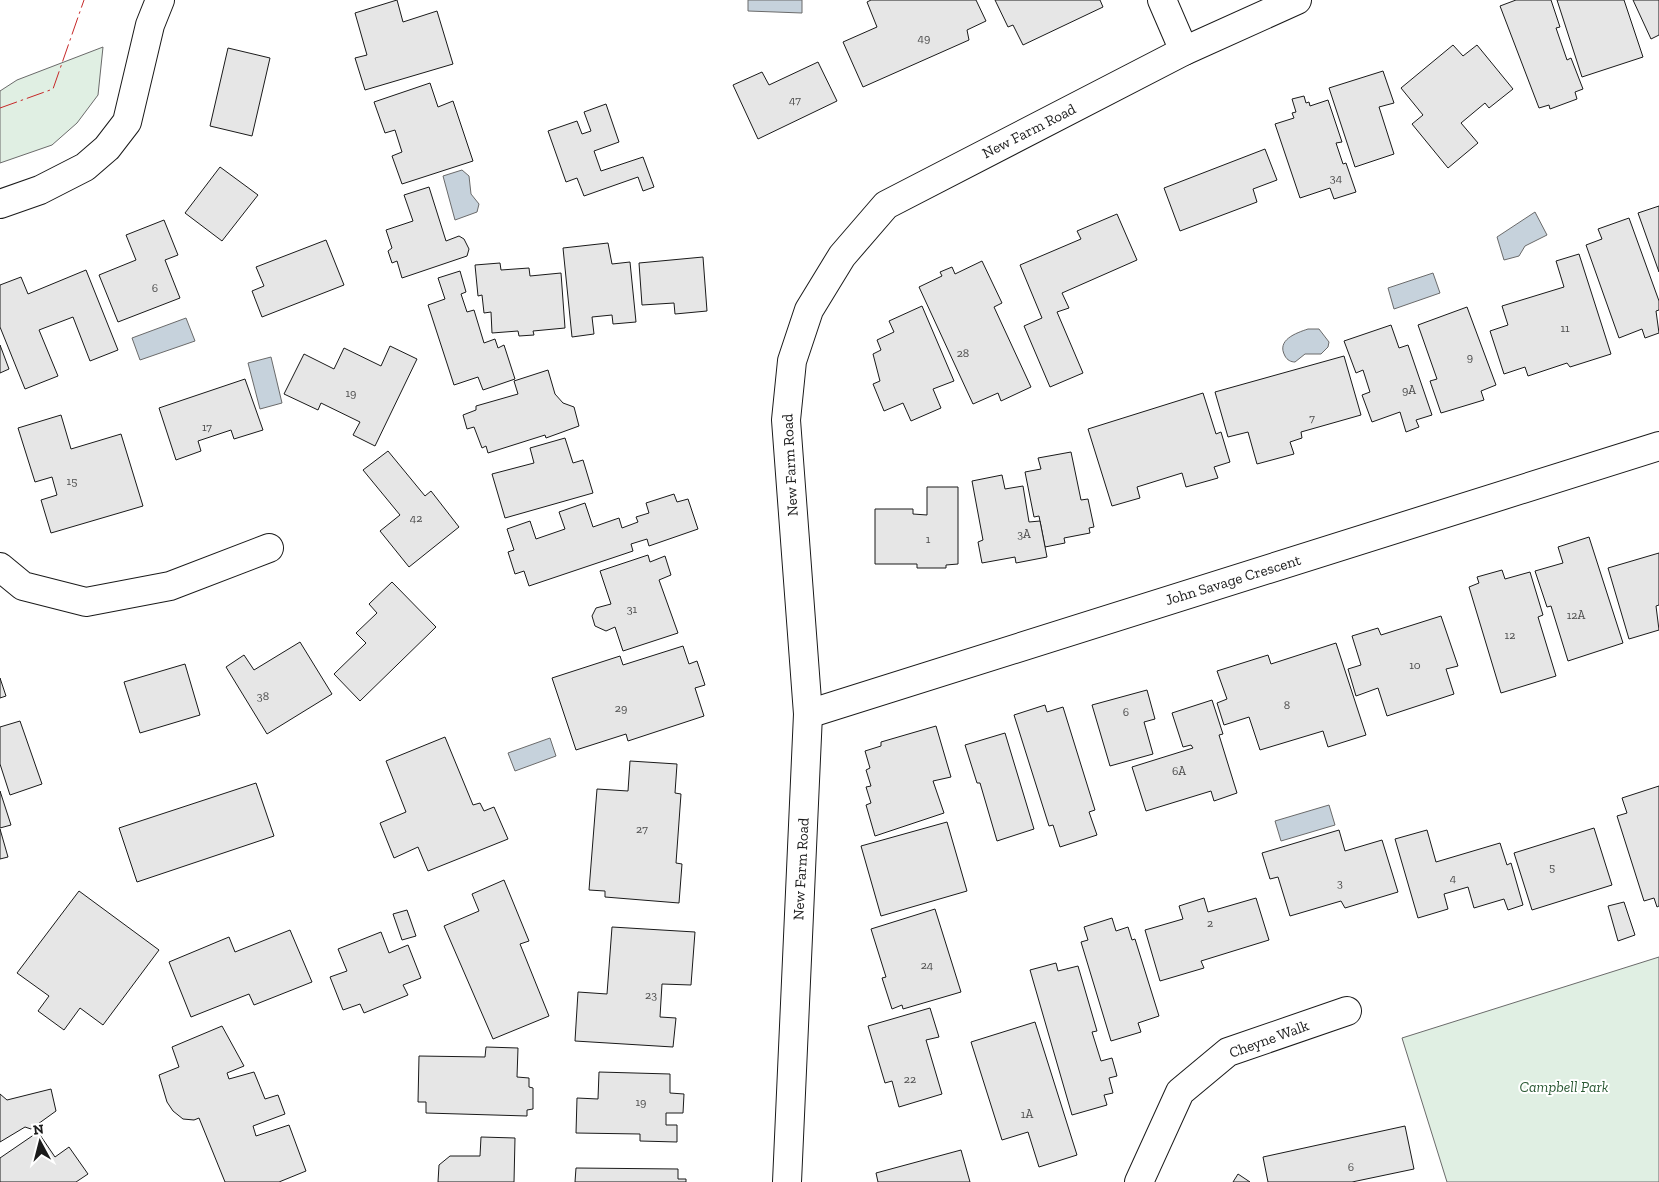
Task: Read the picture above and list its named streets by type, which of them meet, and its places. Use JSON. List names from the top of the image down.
{
  "streets": {
    "street": ["New Farm Road", "John Savage Crescent", "Cheyne Walk"]
  },
  "crossings": [
    ["New Farm Road", "John Savage Crescent"]
  ],
  "parks": ["Campbell Park"],
  "house_numbers": [
    "49",
    "47",
    "34",
    "6",
    "11",
    "28",
    "9",
    "9A",
    "19",
    "7",
    "17",
    "15",
    "42",
    "3A",
    "1",
    "31",
    "12A",
    "12",
    "10",
    "38",
    "8",
    "29",
    "6",
    "6A",
    "27",
    "5",
    "4",
    "3",
    "2",
    "24",
    "23",
    "22",
    "19",
    "1A",
    "6"
  ],
  "north": "top"
}
